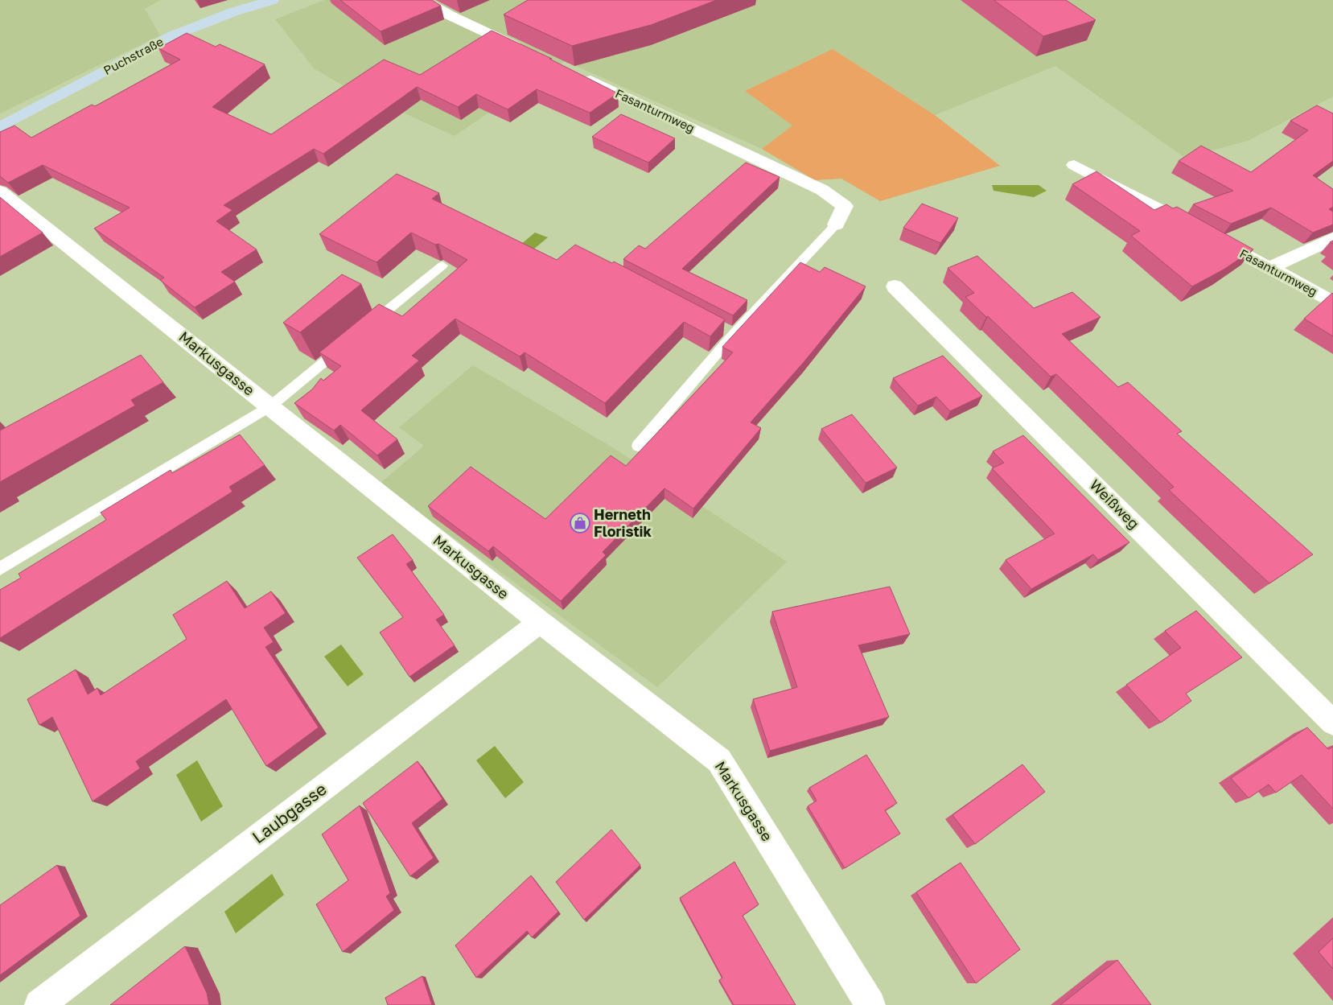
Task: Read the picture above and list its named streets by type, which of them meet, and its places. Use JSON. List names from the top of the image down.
{
  "streets": {
    "main road": ["Puchstraße"],
    "street": [
      "Fasanturmweg",
      "Markusgasse",
      "Weißweg",
      "Laubgasse"
    ]
  },
  "crossings": [
    ["Markusgasse", "Laubgasse"]
  ],
  "places": {
    "shop": ["Herneth Floristik"]
  }
}
